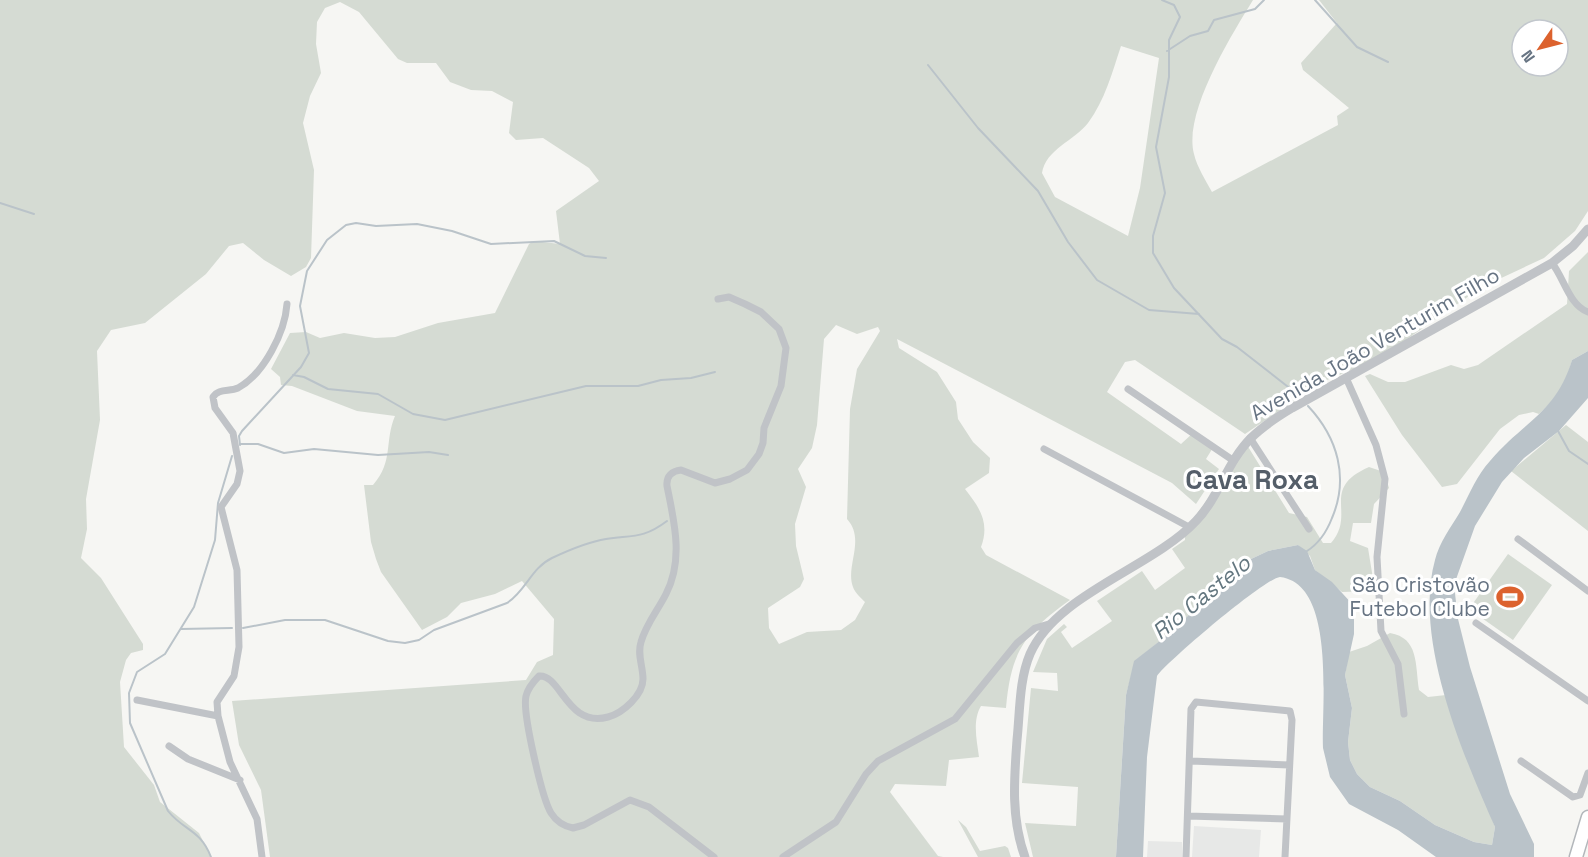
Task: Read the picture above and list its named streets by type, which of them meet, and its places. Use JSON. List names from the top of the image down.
{
  "streets": {
    "street": ["Avenida João Venturim Filho"]
  },
  "districts": ["Cava Roxa"],
  "water": ["Rio Castelo"],
  "places": {
    "sports": ["São Cristovão Futebol Clube"]
  },
  "north": "bottom left"
}
